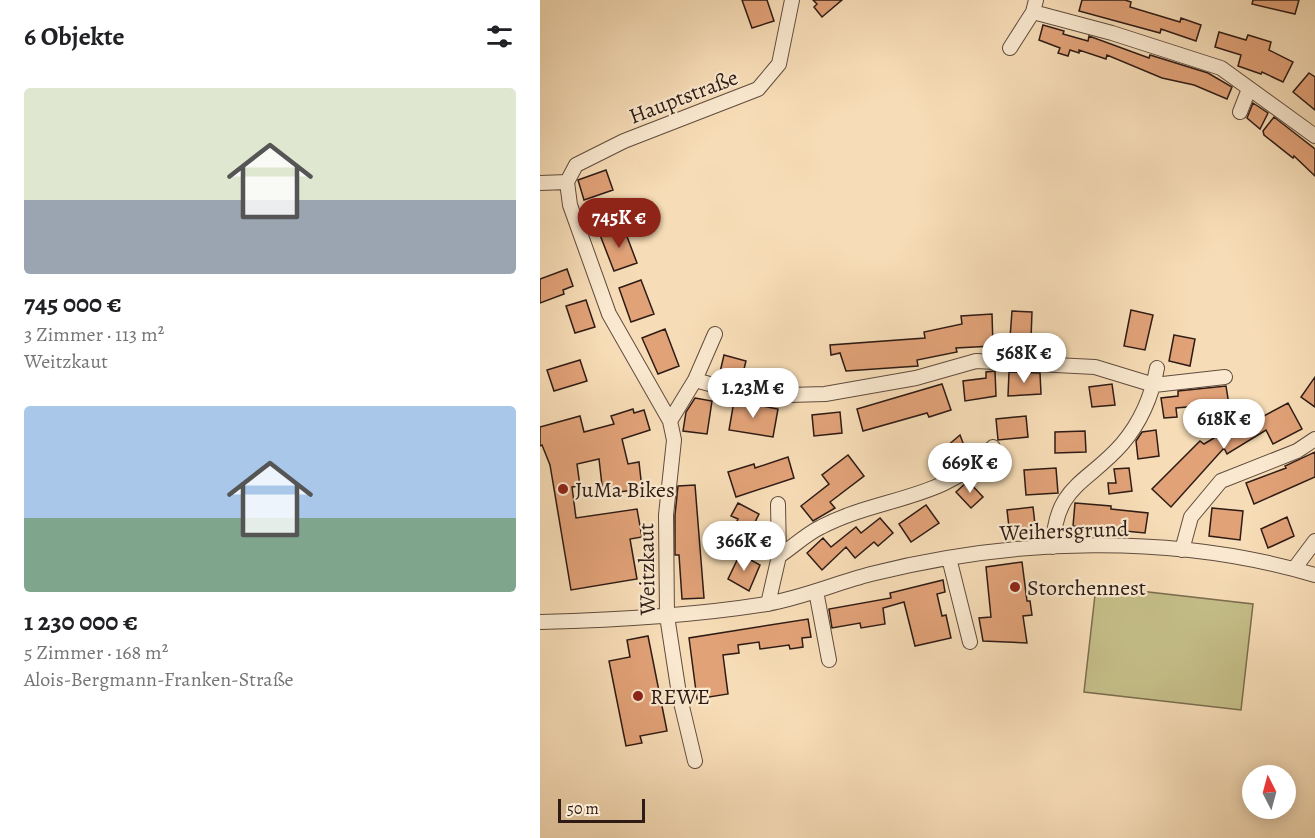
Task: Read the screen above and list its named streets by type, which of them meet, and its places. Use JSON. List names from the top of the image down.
{
  "streets": {
    "street": ["Hauptstraße", "Weihersgrund", "Weitzkaut"]
  },
  "crossings": [
    ["Hauptstraße", "Weitzkaut"],
    ["Weihersgrund", "Weitzkaut"]
  ],
  "places": ["JuMa Bikes", "Storchennest", "REWE"],
  "scale_bar": "50 m",
  "north": "top",
  "page": {
    "heading": "6 Objekte",
    "list": [
      {
        "name": "745 000 €",
        "note": "3 Zimmer · 113 m² · Weitzkaut"
      },
      {
        "name": "1 230 000 €",
        "note": "5 Zimmer · 168 m² · Alois-Bergmann-Franken-Straße"
      }
    ],
    "price": [
      "745K €",
      "568K €",
      "1.23M €",
      "618K €",
      "669K €",
      "366K €"
    ],
    "scale": "50 m"
  }
}
